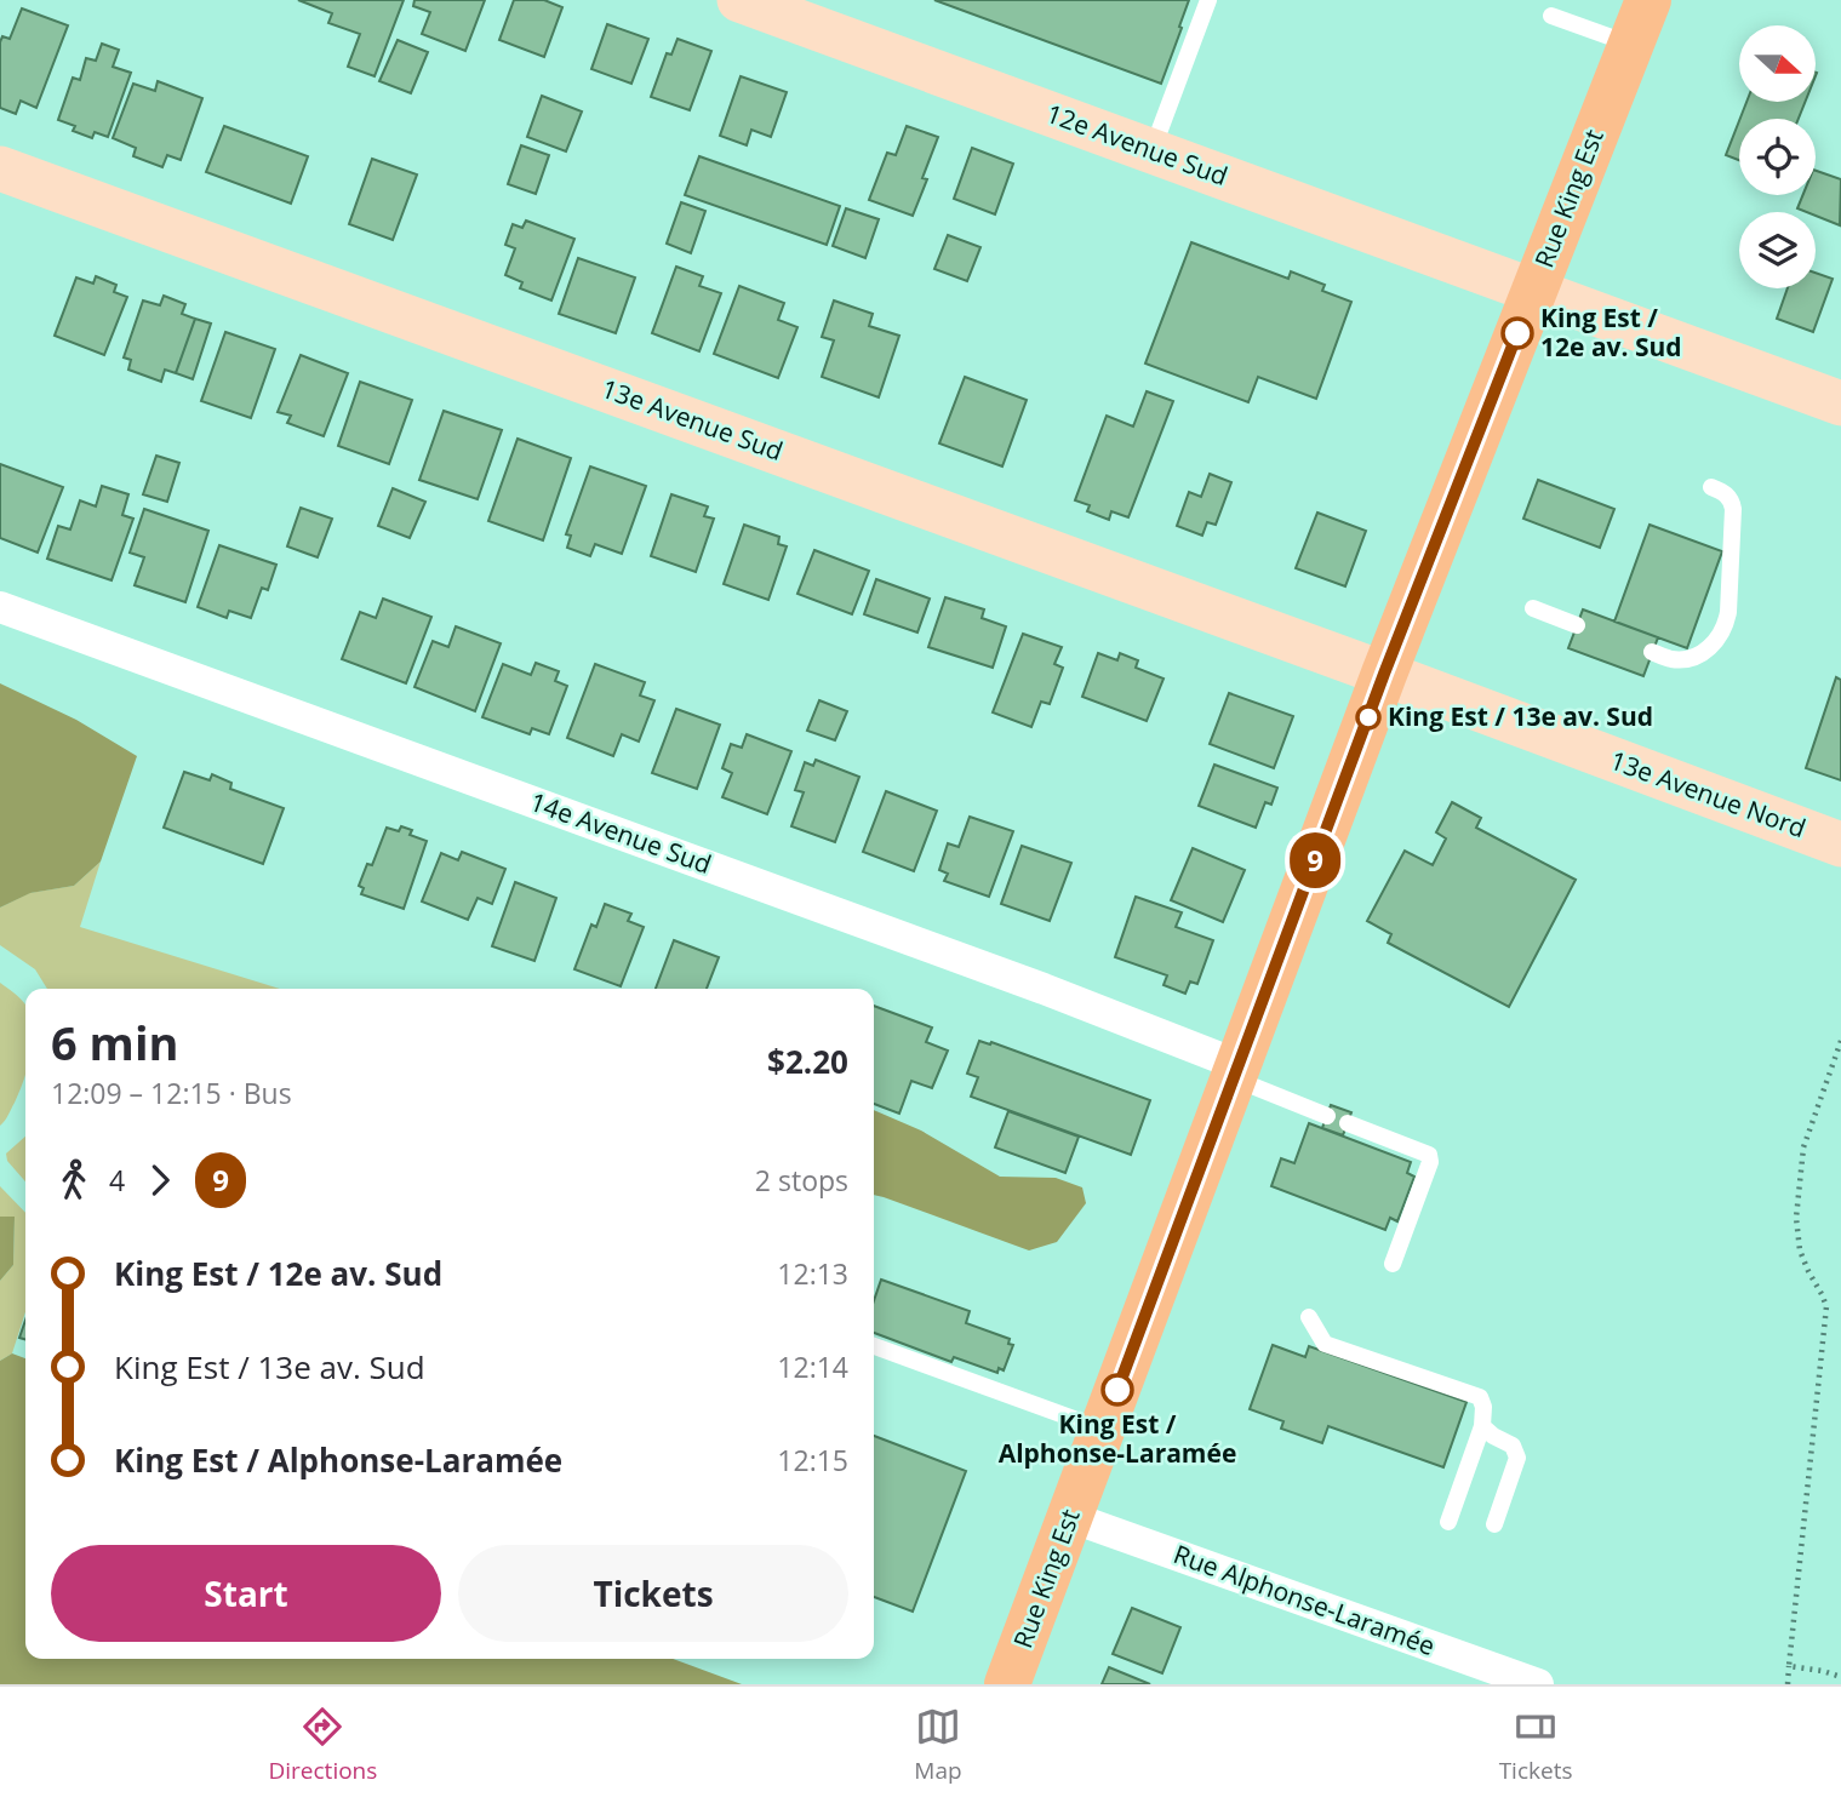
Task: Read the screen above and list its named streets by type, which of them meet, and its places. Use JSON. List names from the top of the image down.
{
  "streets": {
    "main road": [
      "12e Avenue Sud",
      "Rue King Est",
      "13e Avenue Sud",
      "13e Avenue Nord"
    ],
    "street": ["14e Avenue Sud", "Rue Alphonse-Laramée"]
  },
  "crossings": [
    ["12e Avenue Sud", "Rue King Est"],
    ["Rue King Est", "13e Avenue Sud"],
    ["Rue King Est", "13e Avenue Nord"],
    ["Rue King Est", "14e Avenue Sud"],
    ["Rue King Est", "Rue Alphonse-Laramée"],
    ["13e Avenue Sud", "13e Avenue Nord"]
  ],
  "places": ["King Est / 12e av. Sud", "King Est / 13e av. Sud", "King Est / Alphonse-Laramée"],
  "lines": ["bus line 9"],
  "north": "right",
  "page": {
    "on_map": "9",
    "heading": ["6 min", "12:09 – 12:15 · Bus", "$2.20"],
    "legs": ["4", "9", "2 stops"],
    "list": [
      {
        "name": "King Est / 12e av. Sud",
        "value": "12:13"
      },
      {
        "name": "King Est / 13e av. Sud",
        "value": "12:14"
      },
      {
        "name": "King Est / Alphonse-Laramée",
        "value": "12:15"
      }
    ],
    "buttons": ["Start", "Tickets"],
    "tabs": ["Directions", "Map", "Tickets"]
  }
}
